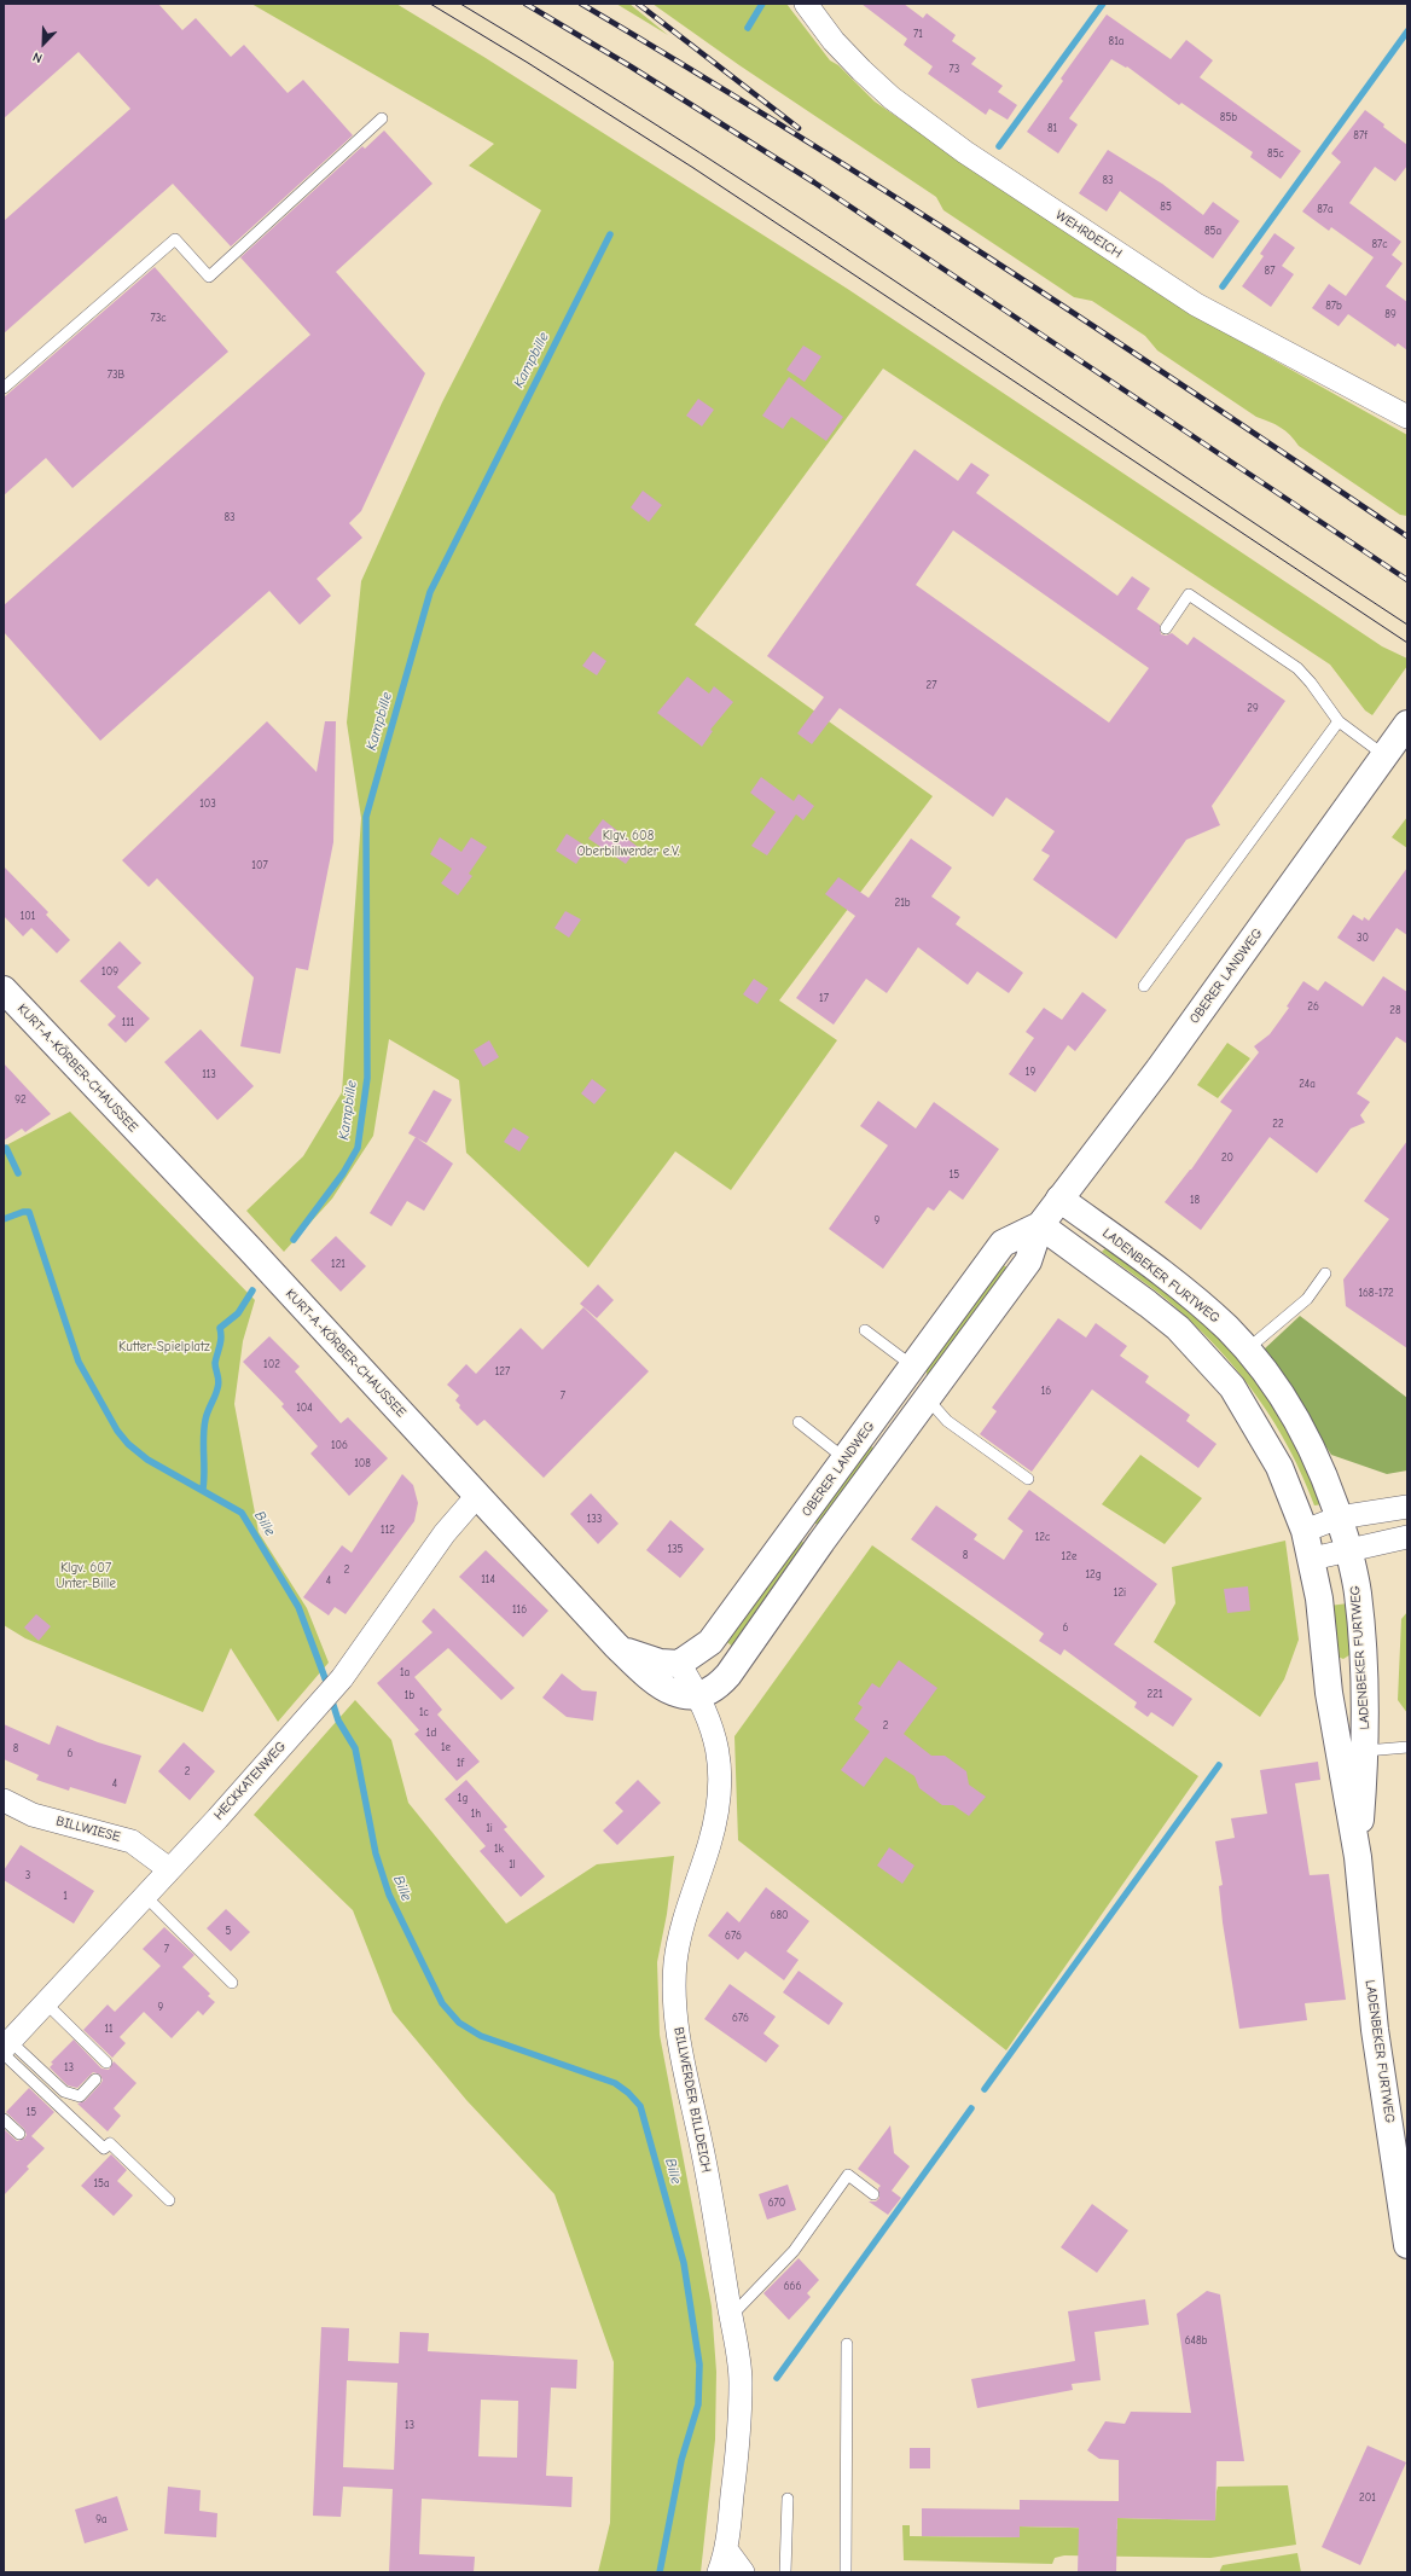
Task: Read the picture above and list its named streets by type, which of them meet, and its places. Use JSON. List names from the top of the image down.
{
  "streets": {
    "main road": ["OBERER LANDWEG", "KURT-A.-KÖRBER-CHAUSSEE", "LADENBEKER FURTWEG"],
    "street": [
      "WEHRDEICH",
      "HECKKATENWEG",
      "BILLWIESE",
      "BILLWERDER BILLDEICH"
    ]
  },
  "crossings": [
    ["OBERER LANDWEG", "KURT-A.-KÖRBER-CHAUSSEE"],
    ["OBERER LANDWEG", "LADENBEKER FURTWEG"],
    ["OBERER LANDWEG", "BILLWERDER BILLDEICH"],
    ["KURT-A.-KÖRBER-CHAUSSEE", "HECKKATENWEG"],
    ["KURT-A.-KÖRBER-CHAUSSEE", "BILLWERDER BILLDEICH"],
    ["HECKKATENWEG", "BILLWIESE"]
  ],
  "water": ["Kampbille", "Bille"],
  "parks": ["Klgv. 608 Oberbillwerder e.V.", "Kutter-Spielplatz", "Klgv. 607 Unter-Bille"],
  "house_numbers": [
    "71",
    "81a",
    "73",
    "85b",
    "81",
    "87f",
    "85c",
    "83",
    "85",
    "87a",
    "85a",
    "87c",
    "87",
    "87b",
    "89",
    "73c",
    "73B",
    "83",
    "27",
    "29",
    "103",
    "107",
    "21b",
    "101",
    "30",
    "109",
    "17",
    "26",
    "28",
    "111",
    "19",
    "113",
    "24a",
    "92",
    "22",
    "20",
    "15",
    "18",
    "9",
    "121",
    "168-172",
    "102",
    "127",
    "16",
    "7",
    "104",
    "106",
    "108",
    "133",
    "112",
    "12c",
    "135",
    "8",
    "12e",
    "2",
    "12g",
    "114",
    "4",
    "12i",
    "116",
    "6",
    "1a",
    "221",
    "1b",
    "1c",
    "2",
    "1d",
    "1e",
    "8",
    "6",
    "1f",
    "2",
    "4",
    "1g",
    "1h",
    "1i",
    "1k",
    "1l",
    "3",
    "1",
    "680",
    "5",
    "676",
    "7",
    "9",
    "676",
    "11",
    "13",
    "15",
    "15a",
    "670",
    "666",
    "648b",
    "13",
    "201",
    "9a"
  ],
  "north": "bottom left"
}
